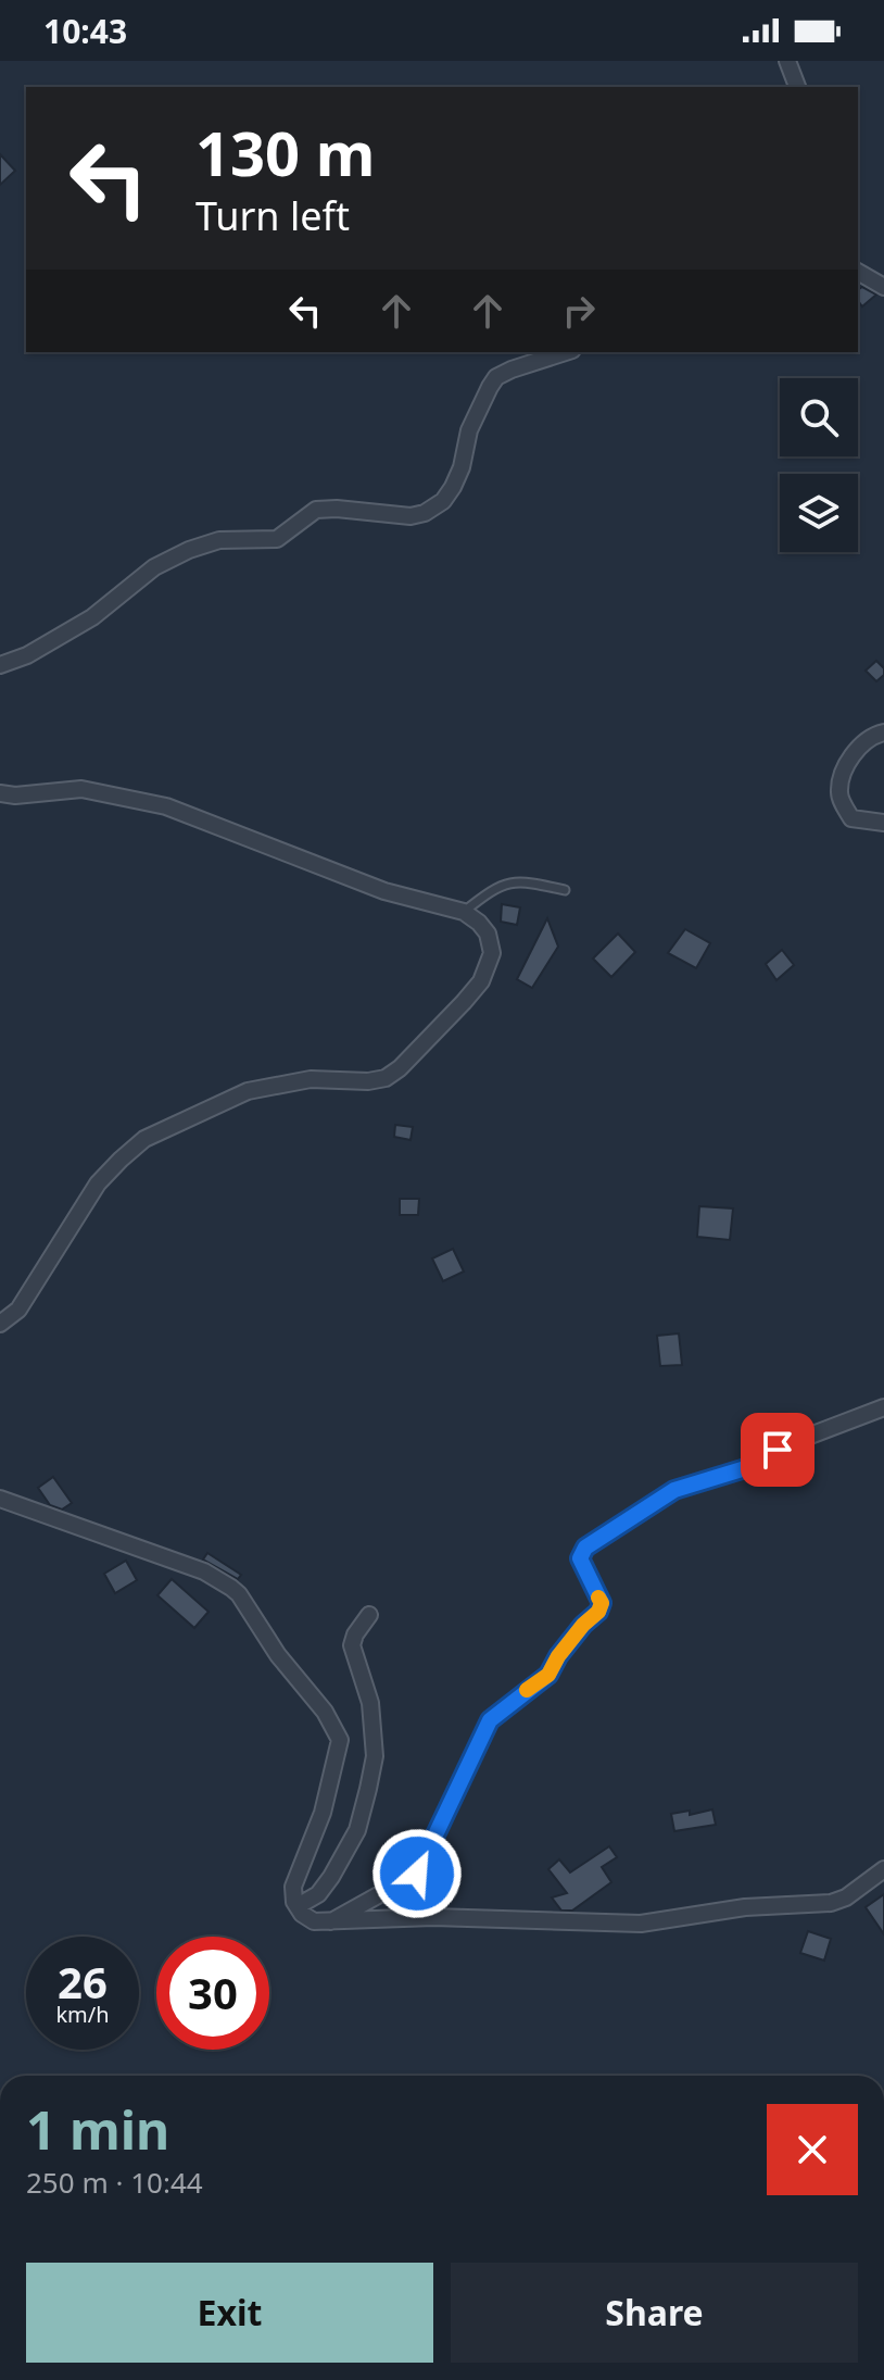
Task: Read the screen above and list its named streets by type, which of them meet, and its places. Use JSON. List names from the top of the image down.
{
  "page": {
    "status": "10:43",
    "turn": ["130 m", "Turn left"],
    "speed": "26 km/h",
    "limit": "30",
    "heading": ["1 min", "250 m · 10:44"],
    "buttons": ["Exit", "Share"]
  }
}
